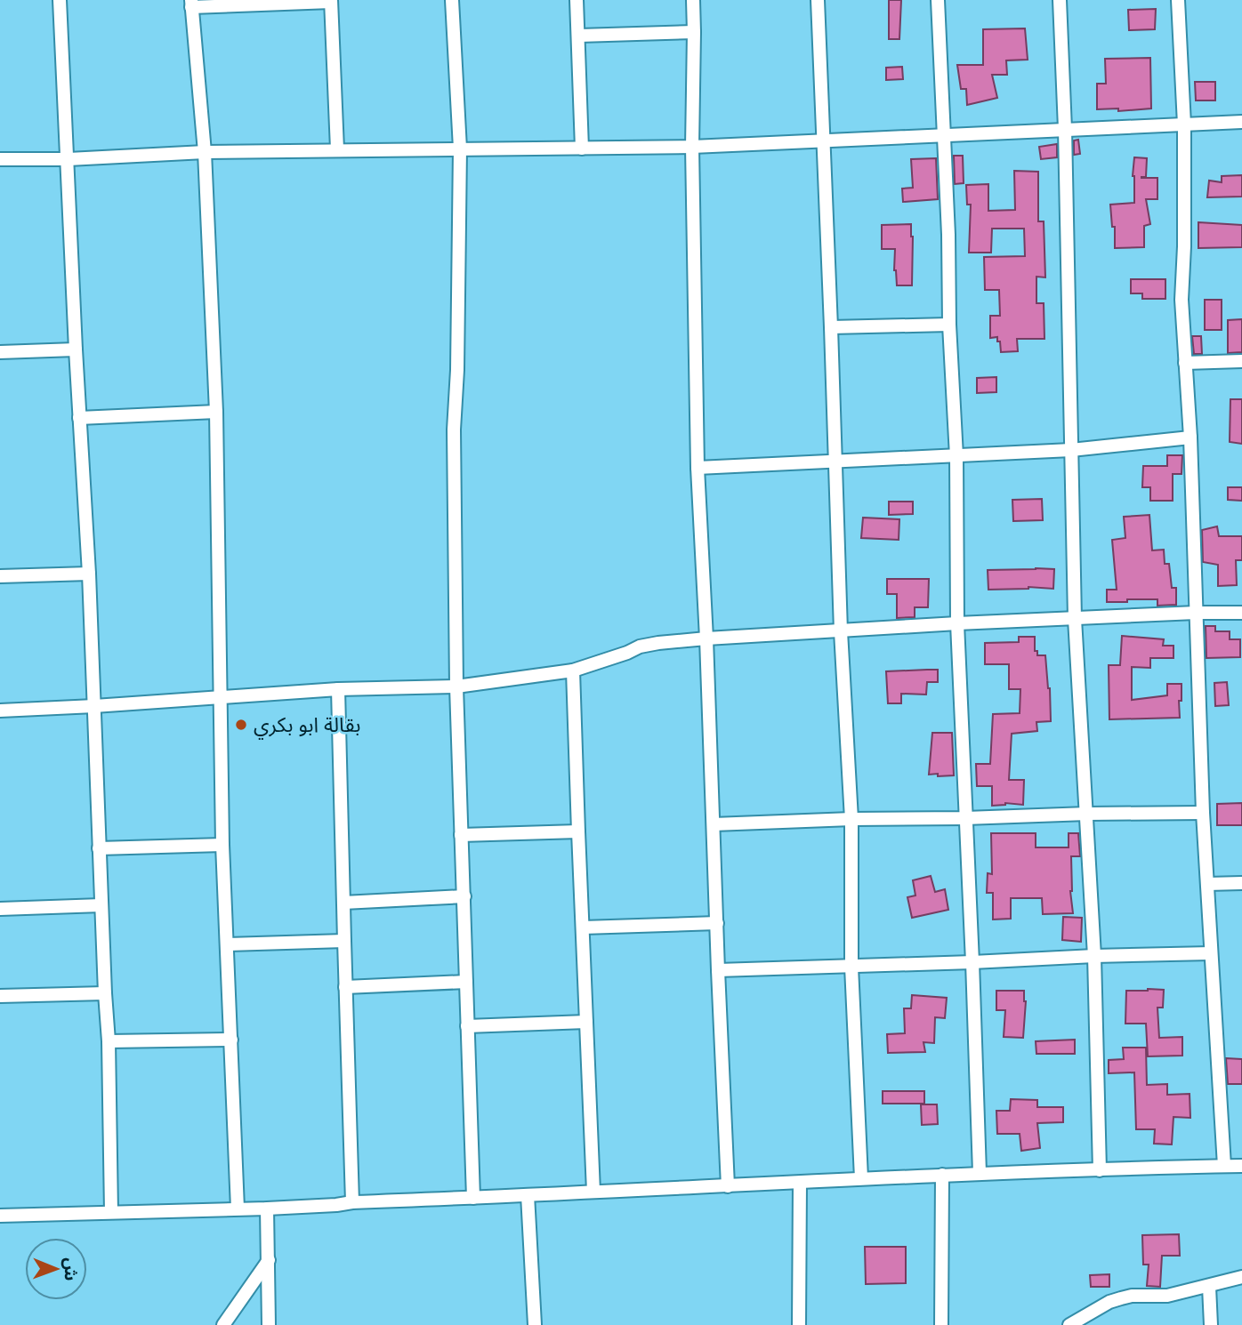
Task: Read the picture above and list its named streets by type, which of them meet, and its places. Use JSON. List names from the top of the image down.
{
  "places": ["بقالة ابو بكري"],
  "north": "right"
}
